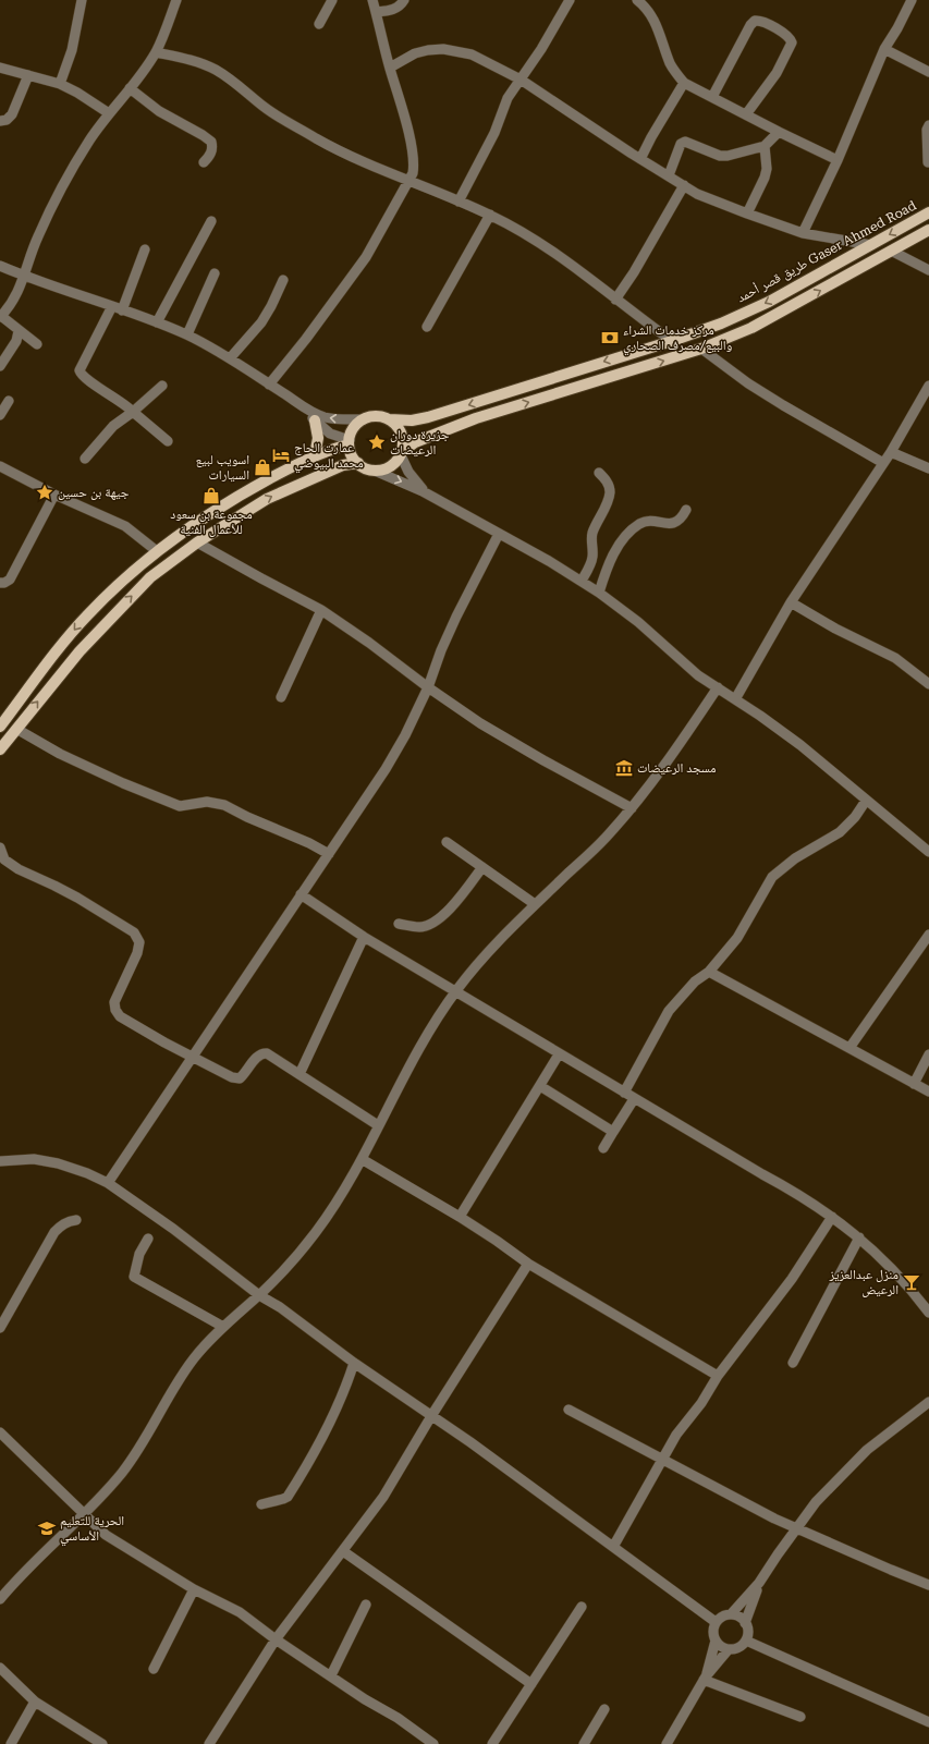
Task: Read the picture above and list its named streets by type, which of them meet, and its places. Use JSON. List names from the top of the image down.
{
  "streets": {
    "main road": ["طريق قصر أحمد Gaser Ahmed Road"]
  },
  "places": {
    "bank": ["مركز خدمات الشراء والبيع/مصرف الصحاري"],
    "place": ["جزيرة دوران الرعيضات", "جيهة بن حسين"],
    "hotel": ["عمارت الحاج محمد البيوضي"],
    "shop": ["اسويب لبيع السيارات", "مجموعة بن سعود للأعمال الفنية"],
    "museum": ["مسجد الرعيضات"],
    "bar": ["منزل عبدالعزيز الرعيض"],
    "school or university": ["الحرية للتعليم الأساسي"]
  }
}
